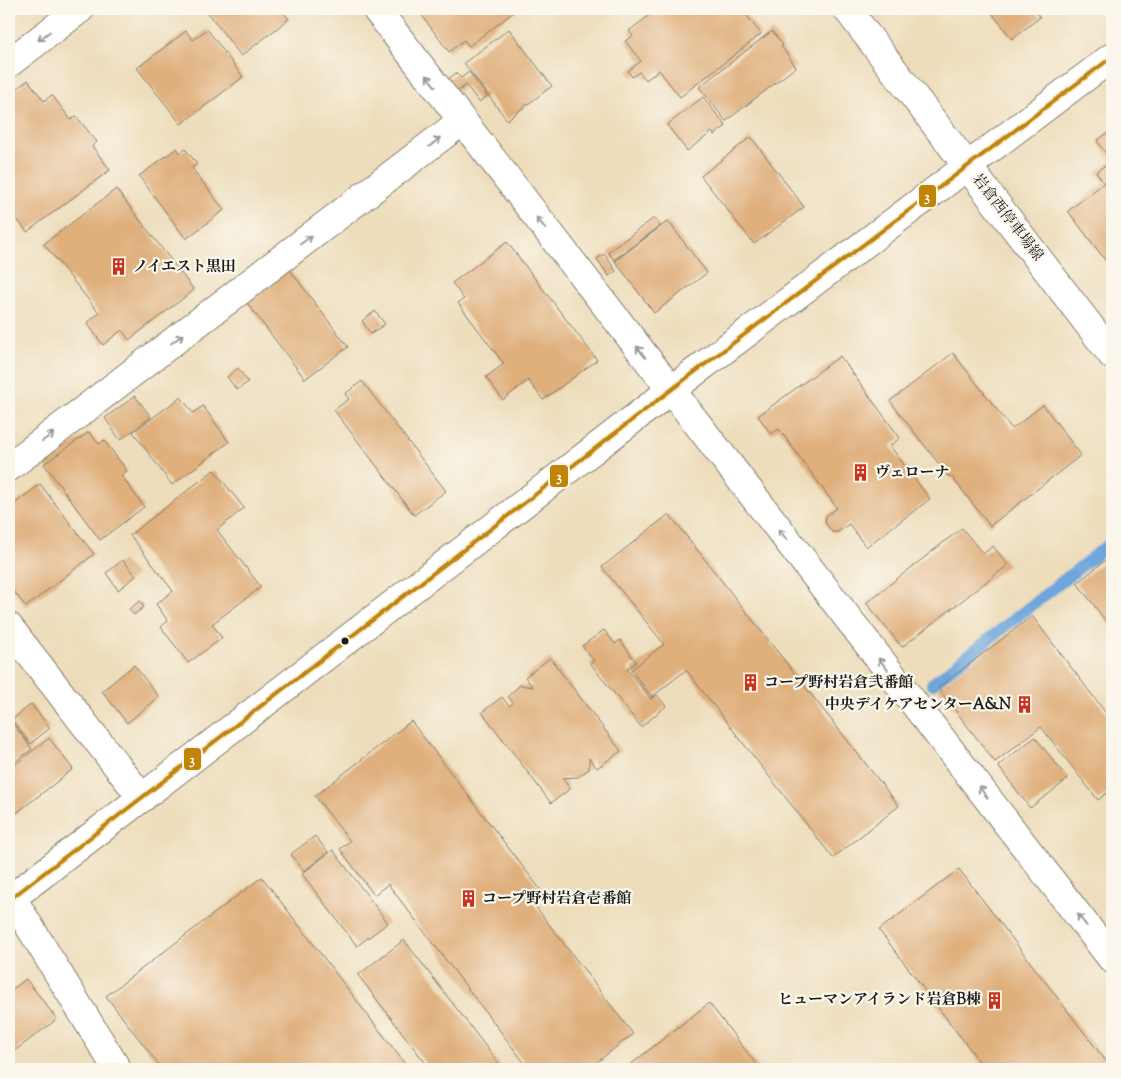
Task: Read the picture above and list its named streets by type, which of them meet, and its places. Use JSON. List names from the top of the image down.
{
  "streets": {
    "street": ["岩倉西停車場線"]
  },
  "places": {
    "building": [
      "ノイエスト黒田",
      "ヴェローナ",
      "コープ野村岩倉弐番館",
      "中央デイケアセンターA&N",
      "コープ野村岩倉壱番館",
      "ヒューマンアイランド岩倉B棟"
    ]
  },
  "lines": ["transit line 3"]
}
